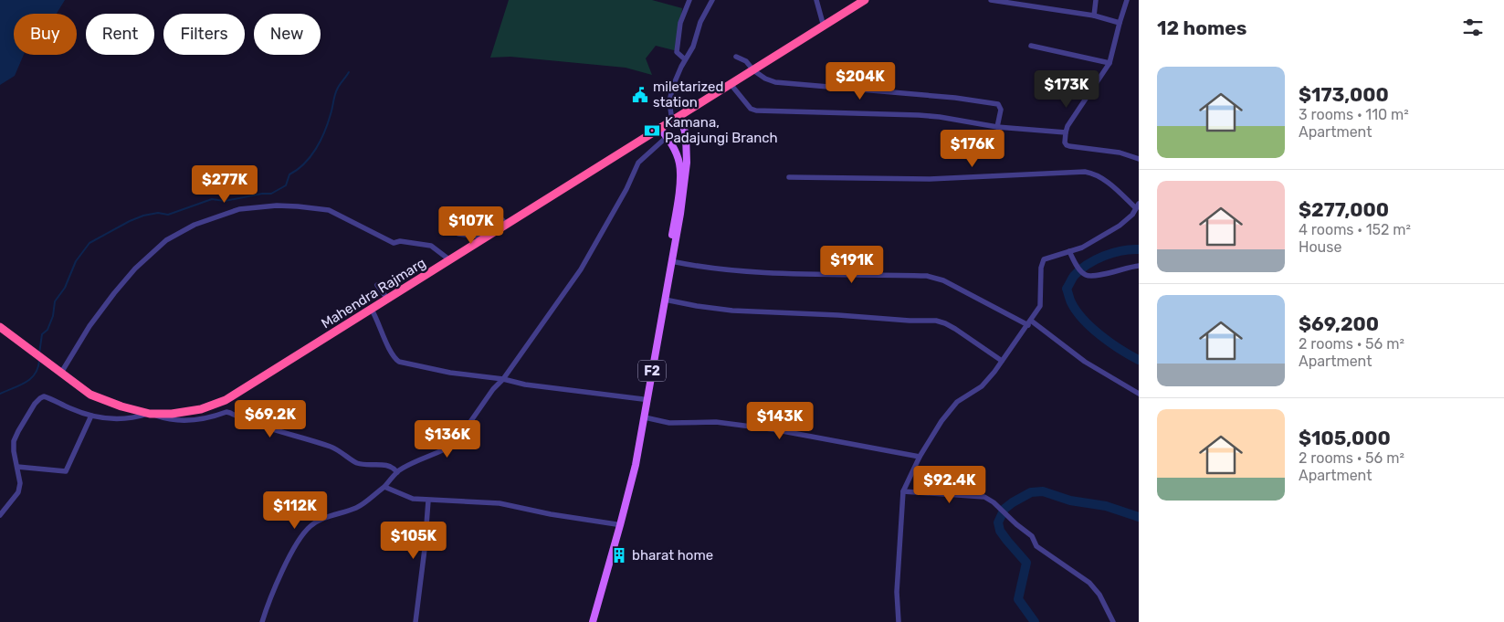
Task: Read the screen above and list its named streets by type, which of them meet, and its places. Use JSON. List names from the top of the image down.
{
  "streets": {
    "highway": ["Mahendra Rajmarg"],
    "main road": ["F2"]
  },
  "crossings": [
    ["Mahendra Rajmarg", "F2"]
  ],
  "places": {
    "public building": ["miletarized station"],
    "bank": ["Kamana, Padajungi Branch"],
    "building": ["bharat home"]
  },
  "page": {
    "heading": "12 homes",
    "chip": [
      "Buy",
      "Rent",
      "Filters",
      "New"
    ],
    "list": [
      {
        "name": "$173,000",
        "note": "3 rooms · 110 m² · Apartment"
      },
      {
        "name": "$277,000",
        "note": "4 rooms · 152 m² · House"
      },
      {
        "name": "$69,200",
        "note": "2 rooms · 56 m² · Apartment"
      },
      {
        "name": "$105,000",
        "note": "2 rooms · 56 m² · Apartment"
      }
    ],
    "price": [
      "$204K",
      "$173K",
      "$176K",
      "$277K",
      "$107K",
      "$191K",
      "$69.2K",
      "$143K",
      "$136K",
      "$92.4K",
      "$112K",
      "$105K"
    ]
  }
}
